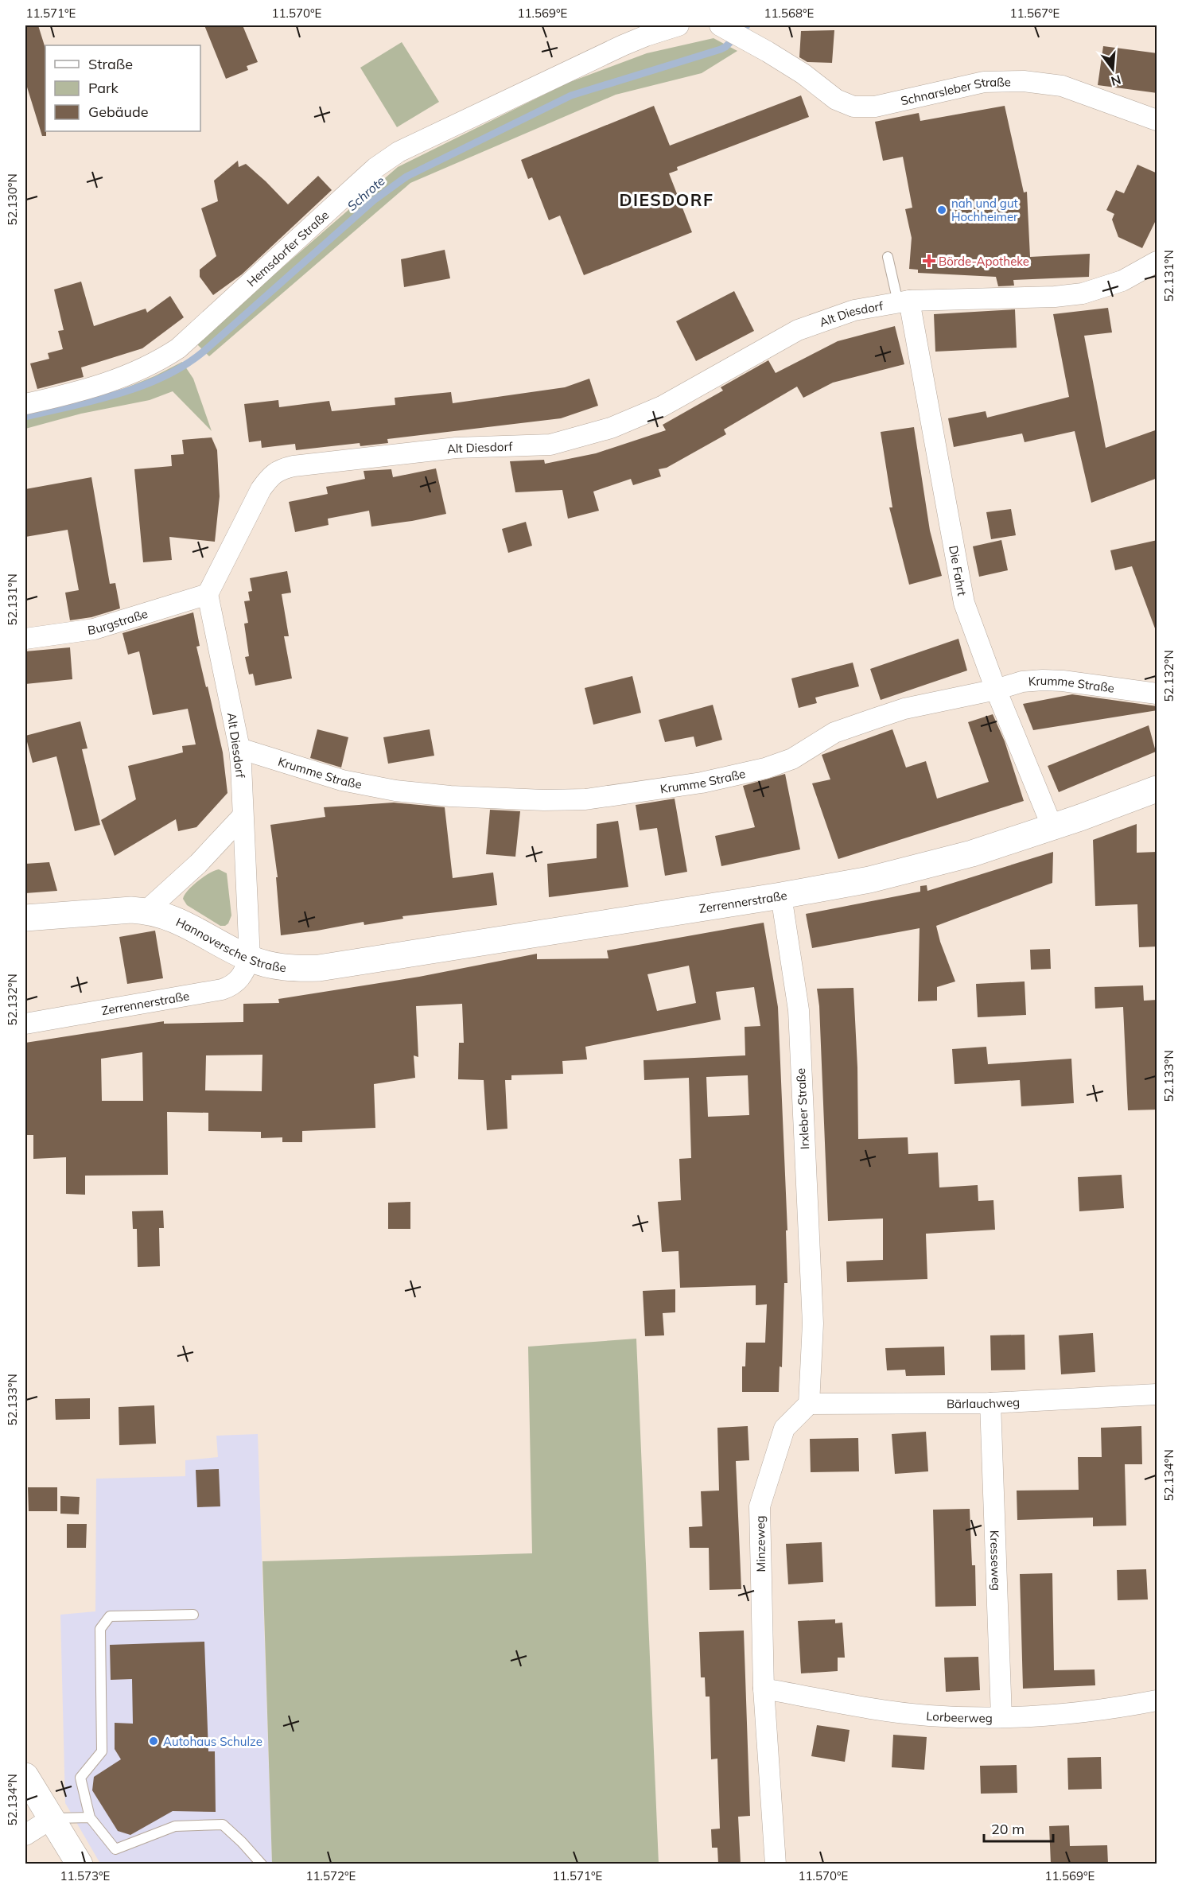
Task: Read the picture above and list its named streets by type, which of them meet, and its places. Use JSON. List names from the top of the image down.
{
  "streets": {
    "main road": ["Zerrennerstraße", "Hannoversche Straße"],
    "street": [
      "Schnarsleber Straße",
      "Hemsdorfer Straße",
      "Alt Diesdorf",
      "Die Fahrt",
      "Burgstraße",
      "Krumme Straße",
      "Irxleber Straße",
      "Bärlauchweg",
      "Minzeweg",
      "Kresseweg",
      "Lorbeerweg"
    ]
  },
  "crossings": [
    ["Alt Diesdorf", "Die Fahrt"],
    ["Alt Diesdorf", "Burgstraße"],
    ["Alt Diesdorf", "Krumme Straße"],
    ["Alt Diesdorf", "Zerrennerstraße"],
    ["Alt Diesdorf", "Hannoversche Straße"],
    ["Die Fahrt", "Krumme Straße"],
    ["Die Fahrt", "Zerrennerstraße"],
    ["Zerrennerstraße", "Hannoversche Straße"],
    ["Zerrennerstraße", "Irxleber Straße"],
    ["Irxleber Straße", "Bärlauchweg"],
    ["Irxleber Straße", "Minzeweg"],
    ["Bärlauchweg", "Minzeweg"],
    ["Bärlauchweg", "Kresseweg"],
    ["Minzeweg", "Lorbeerweg"],
    ["Kresseweg", "Lorbeerweg"]
  ],
  "districts": ["DIESDORF"],
  "water": ["Schrote"],
  "places": {
    "other": ["nah und gut Hochheimer", "Autohaus Schulze"],
    "health": ["Börde-Apotheke"]
  },
  "legend": ["Straße", "Park", "Gebäude"],
  "scale_bar": "20 m",
  "north": "bottom",
  "coordinates": [
    "11.571°E",
    "11.570°E",
    "11.569°E",
    "11.568°E",
    "11.567°E",
    "52.130°N",
    "52.131°N",
    "52.132°N",
    "52.133°N",
    "52.134°N",
    "11.573°E",
    "11.572°E"
  ]
}
